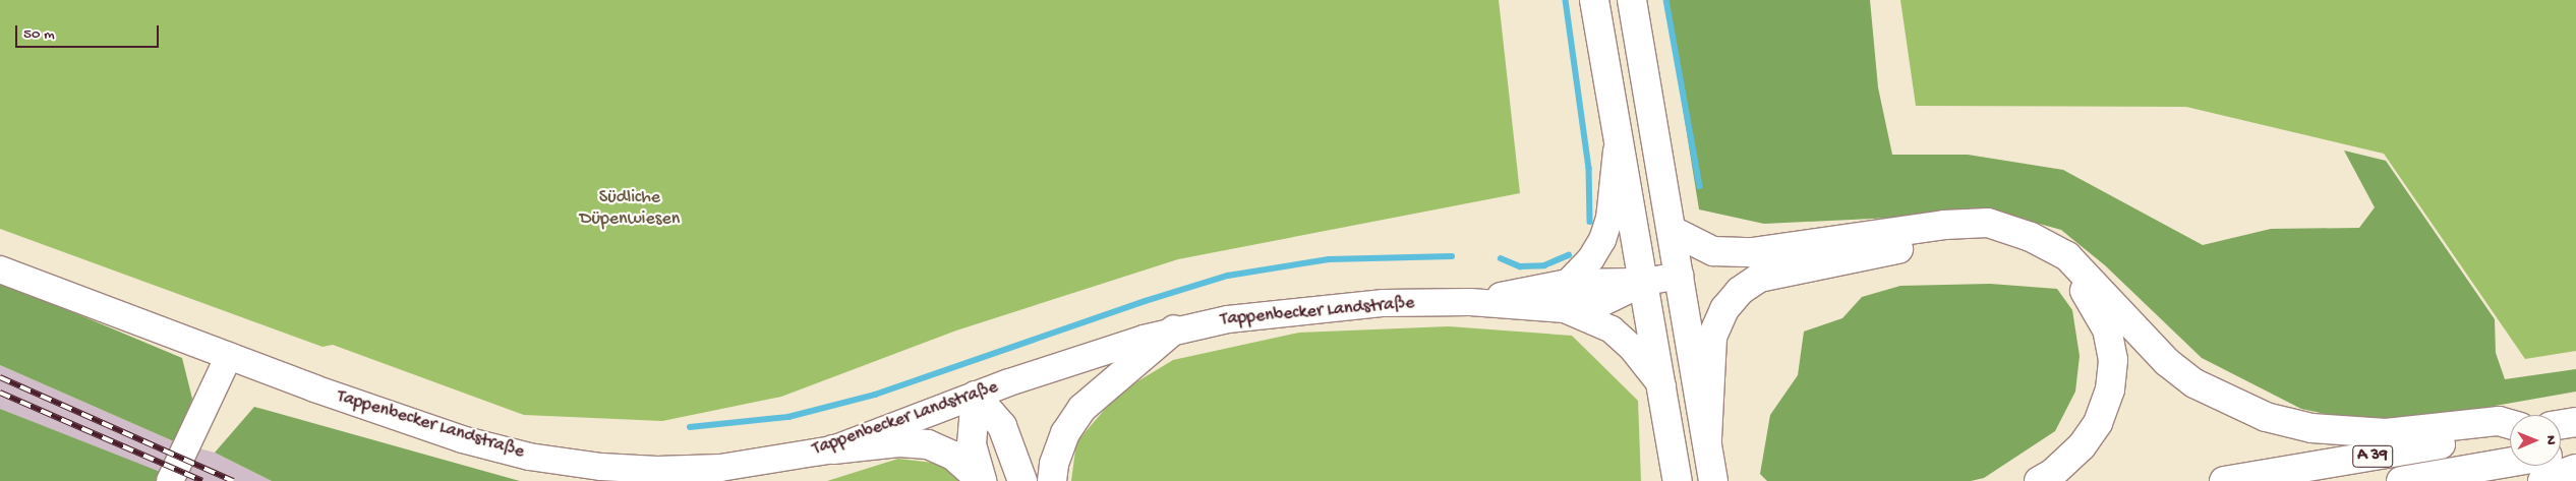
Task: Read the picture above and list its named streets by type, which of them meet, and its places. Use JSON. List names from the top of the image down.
{
  "streets": {
    "main road": ["A 39"],
    "street": ["Tappenbecker Landstraße"]
  },
  "parks": ["Südliche Düpenwiesen"],
  "scale_bar": "50 m",
  "north": "right"
}
